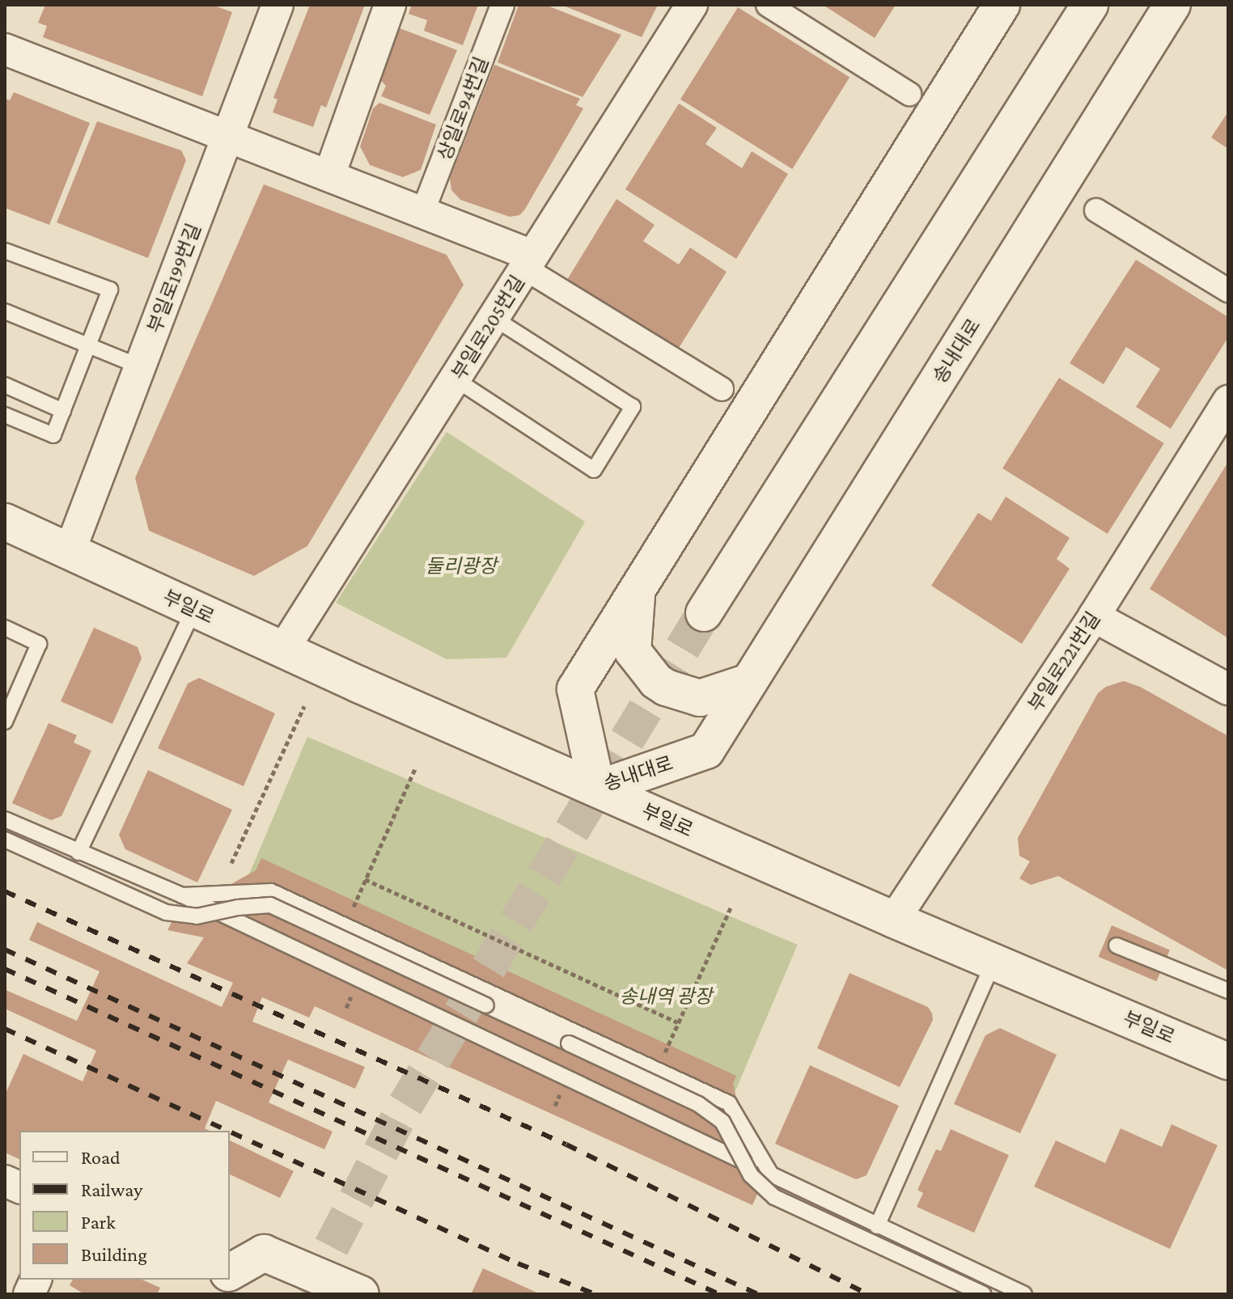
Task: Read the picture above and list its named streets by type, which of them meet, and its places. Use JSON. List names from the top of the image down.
{
  "streets": {
    "street": [
      "상일로94번길",
      "부일로199번길",
      "부일로205번길",
      "송내대로",
      "부일로",
      "부일로221번길"
    ]
  },
  "crossings": [
    ["부일로199번길", "부일로"],
    ["부일로205번길", "부일로"],
    ["송내대로", "부일로"],
    ["부일로", "부일로221번길"]
  ],
  "parks": ["둘리광장", "송내역 광장"],
  "legend": [
    "Road",
    "Railway",
    "Park",
    "Building"
  ]
}
